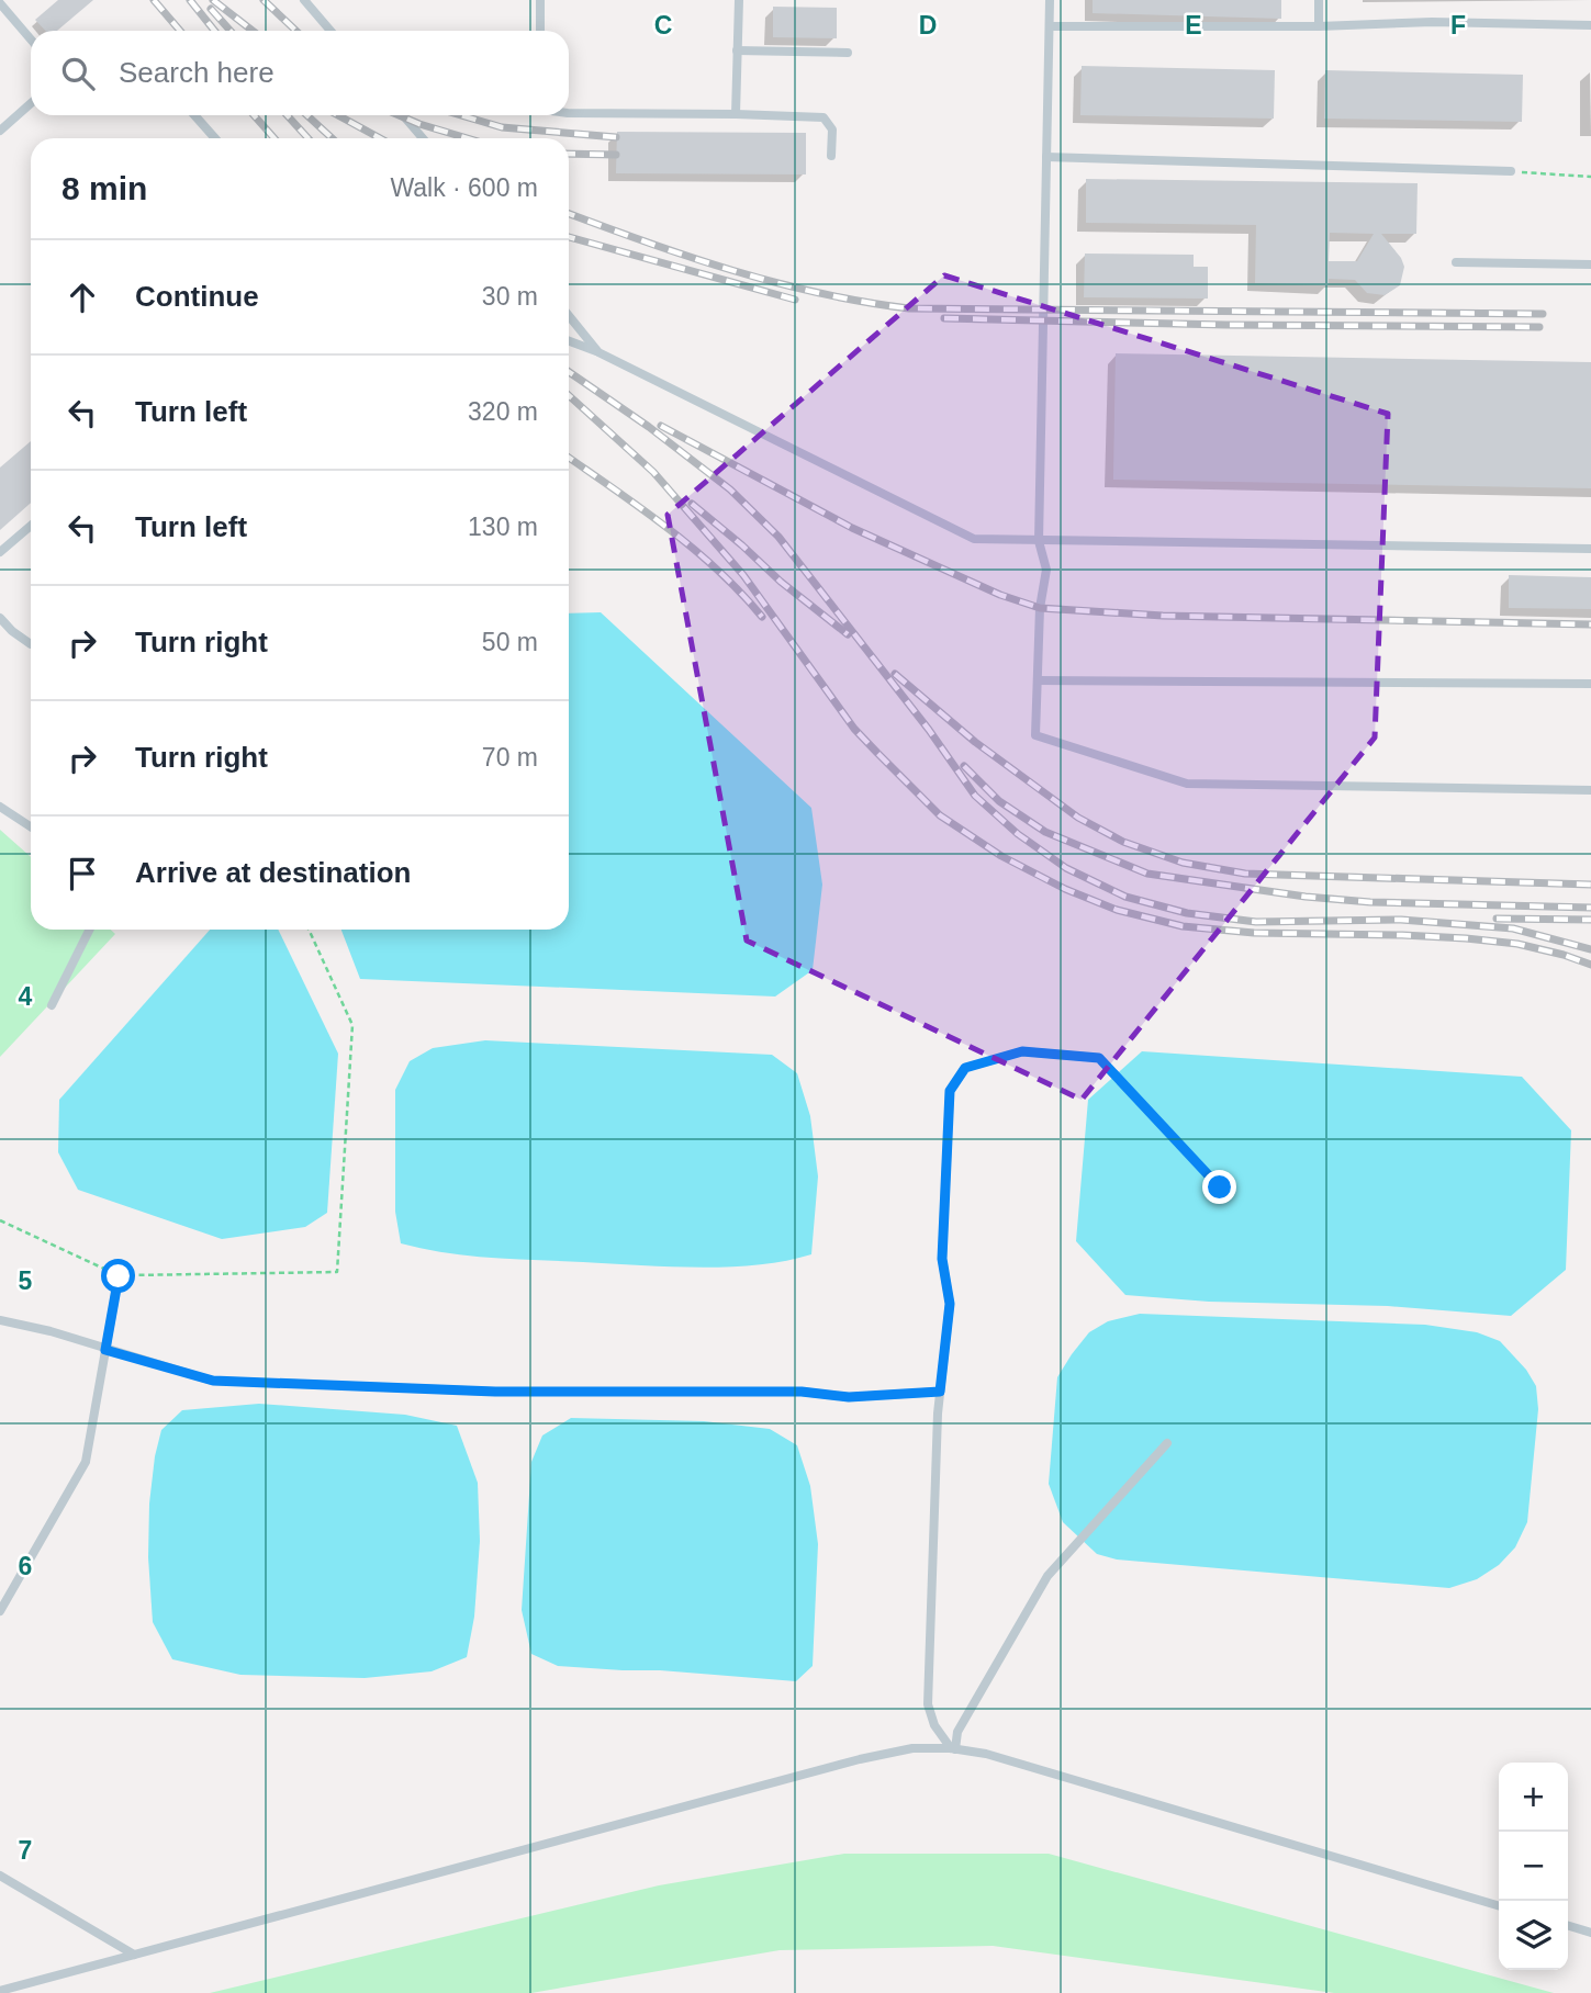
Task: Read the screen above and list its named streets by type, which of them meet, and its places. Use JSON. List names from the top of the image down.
{
  "page": {
    "search": "Search here",
    "heading": ["8 min", "Walk · 600 m"],
    "list": [
      ["Continue", "30 m"],
      ["Turn left", "320 m"],
      ["Turn left", "130 m"],
      ["Turn right", "50 m"],
      ["Turn right", "70 m"],
      "Arrive at destination"
    ],
    "map_buttons": ["+", "−"]
  },
  "grid": {
    "columns": [
      "C",
      "D",
      "E",
      "F"
    ],
    "rows": [
      "4",
      "5",
      "6",
      "7"
    ]
  }
}
